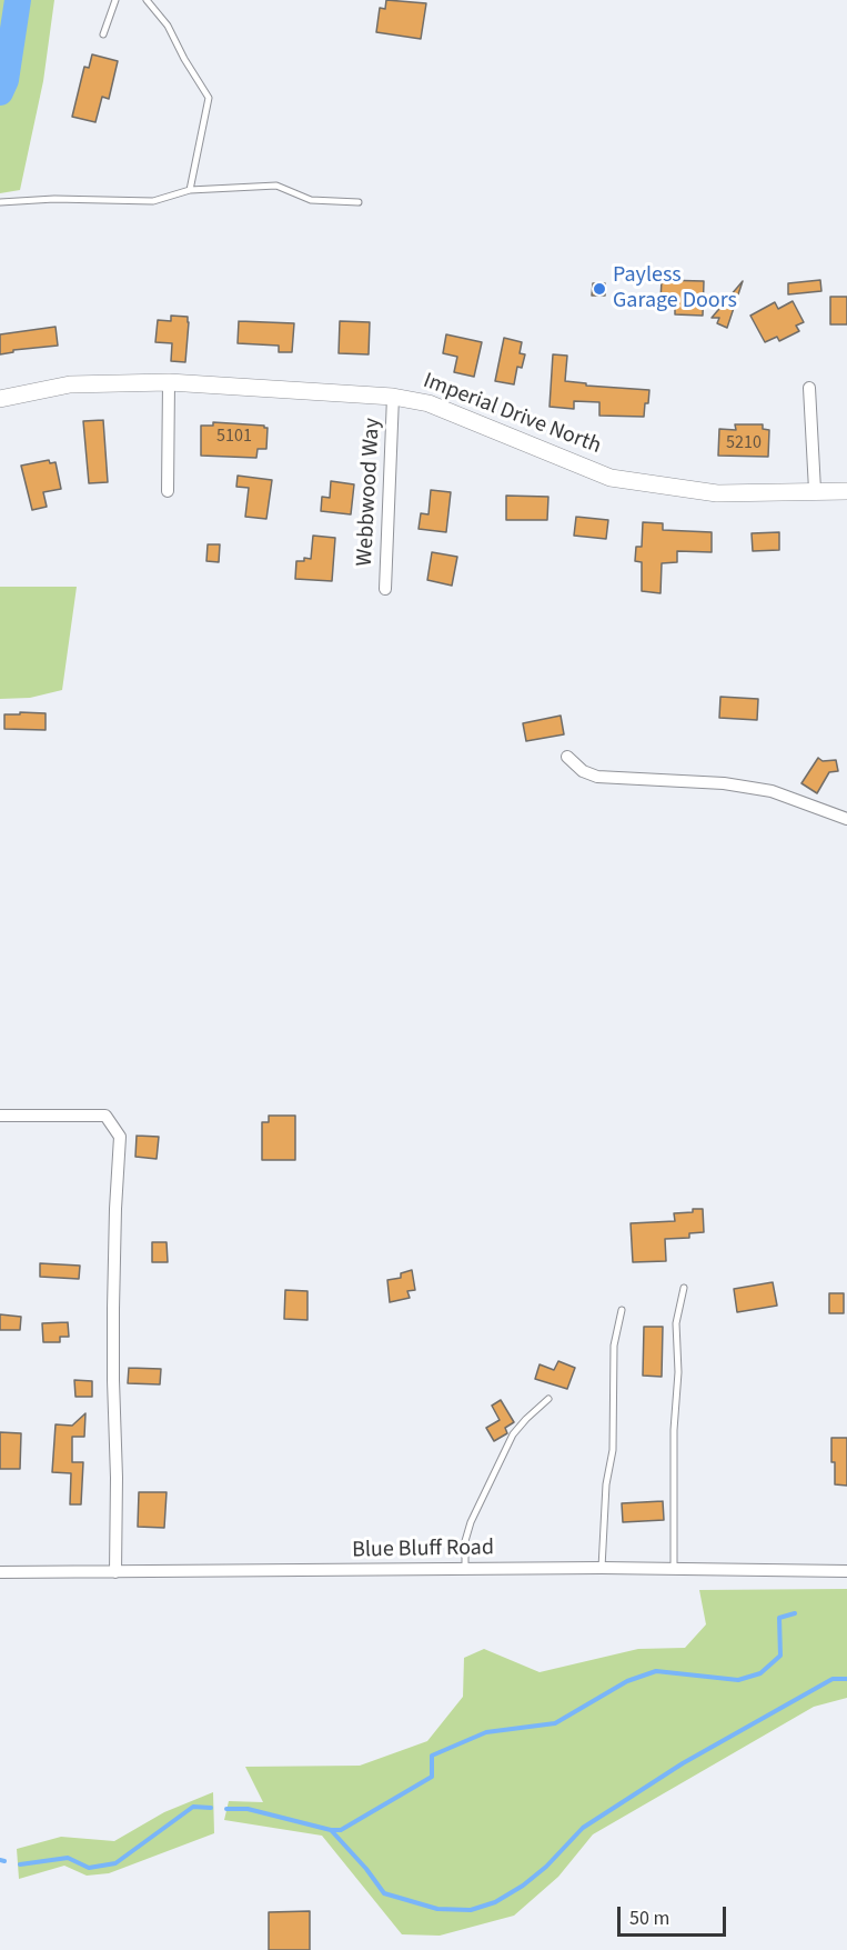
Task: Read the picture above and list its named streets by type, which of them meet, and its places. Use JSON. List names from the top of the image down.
{
  "streets": {
    "street": ["Imperial Drive North", "Webbwood Way", "Blue Bluff Road"]
  },
  "crossings": [
    ["Imperial Drive North", "Webbwood Way"]
  ],
  "places": ["Payless Garage Doors"],
  "house_numbers": ["5101", "5210"],
  "scale_bar": "50 m"
}
